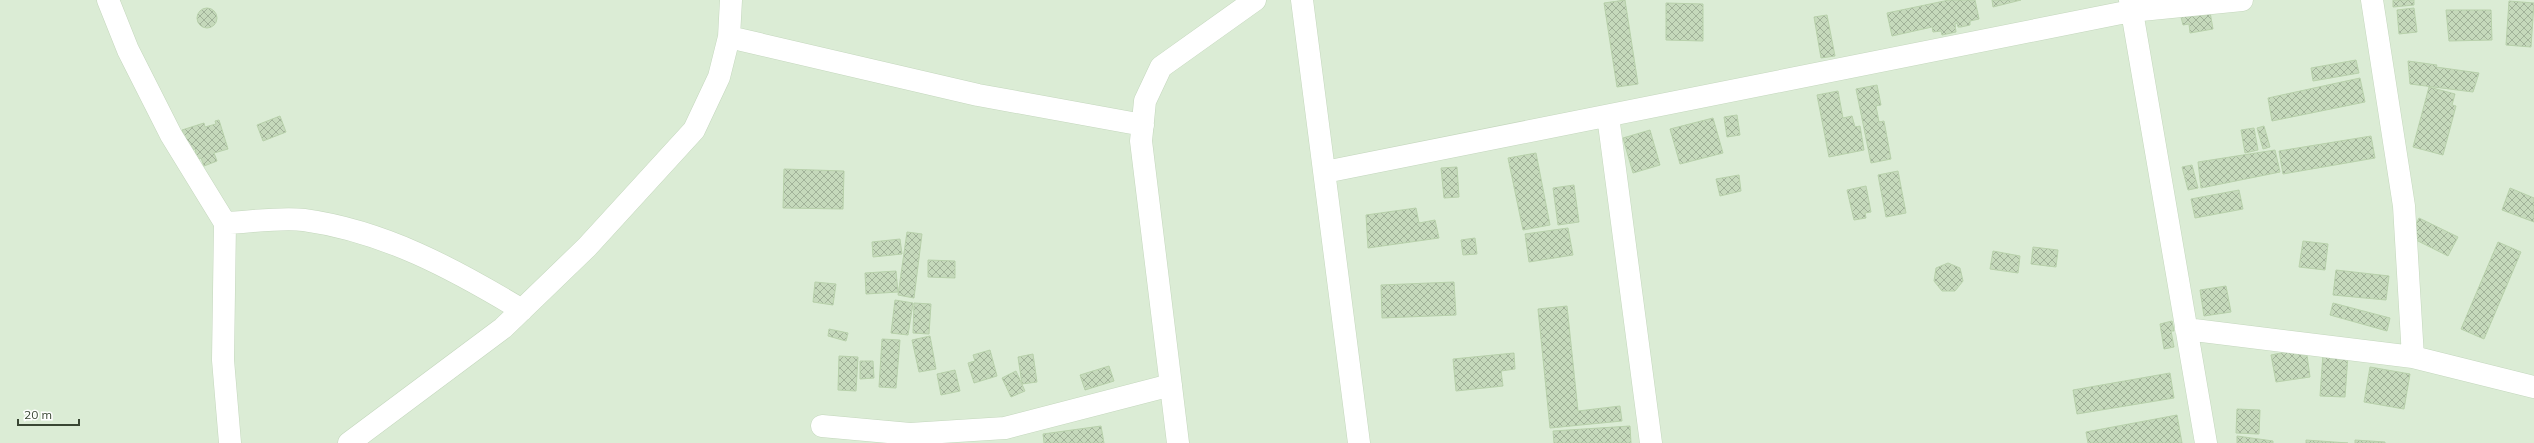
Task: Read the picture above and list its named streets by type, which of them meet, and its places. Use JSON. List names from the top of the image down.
{
  "scale_bar": "20 m"
}
